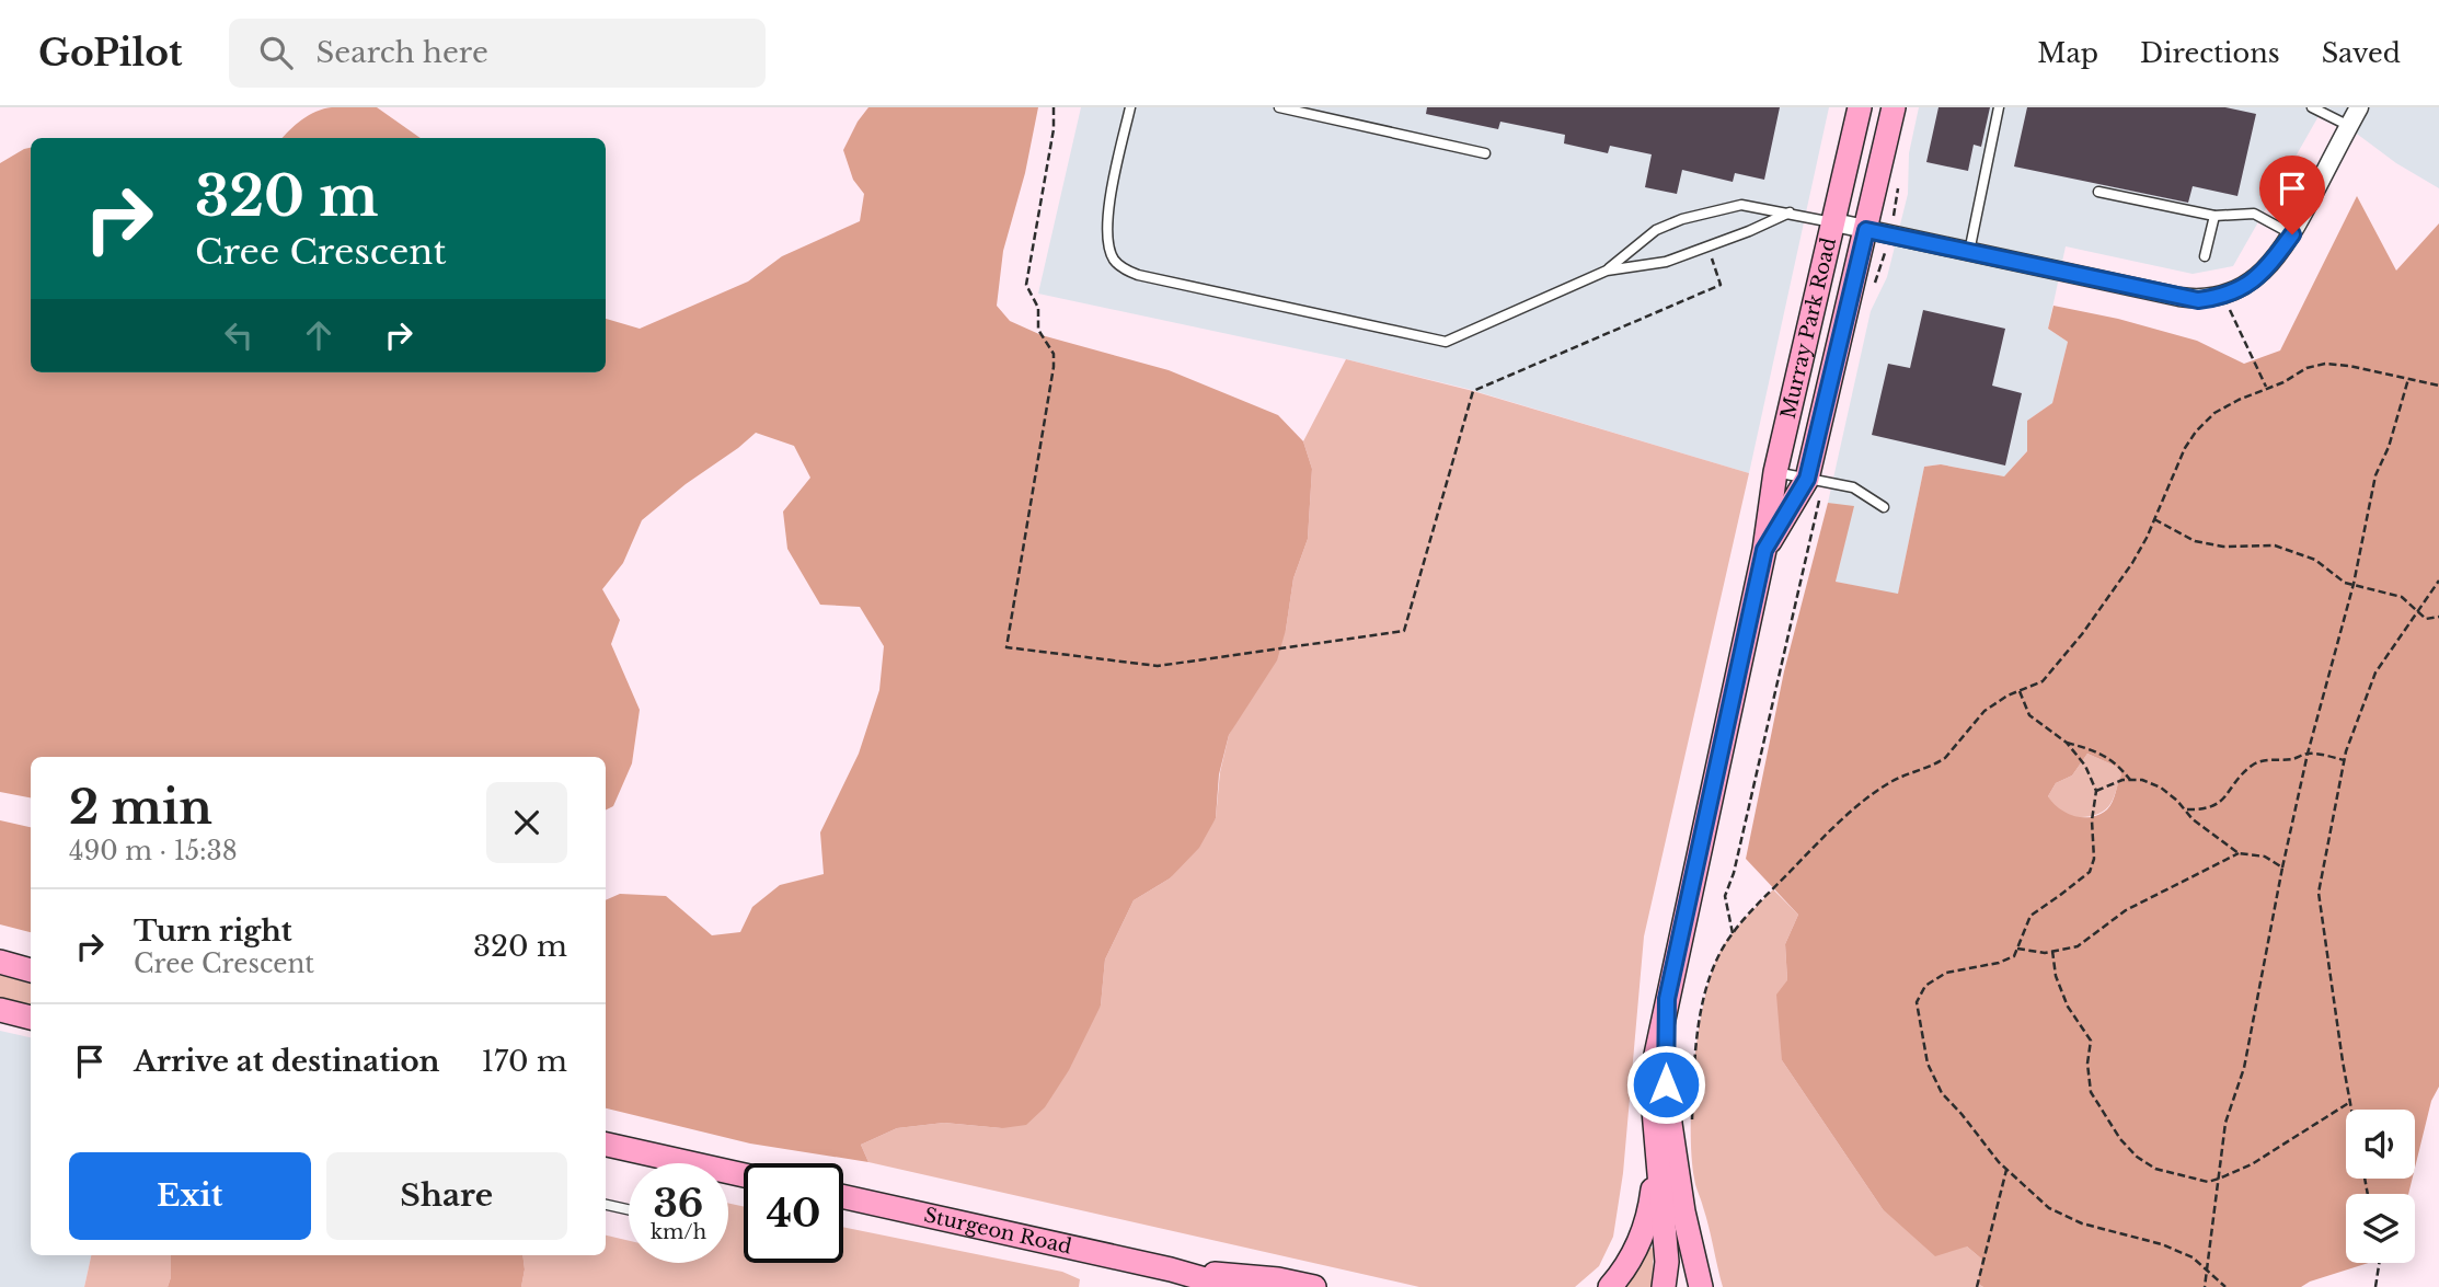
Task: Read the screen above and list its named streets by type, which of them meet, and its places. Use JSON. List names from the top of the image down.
{
  "streets": {
    "street": ["Murray Park Road", "Sturgeon Road"]
  },
  "page": {
    "header": "GoPilot",
    "search": "Search here",
    "nav": ["Map", "Directions", "Saved"],
    "turn": ["320 m", "Cree Crescent"],
    "heading": ["2 min", "490 m · 15:38"],
    "list": [
      {
        "name": "Turn right",
        "note": "Cree Crescent",
        "value": "320 m"
      },
      {
        "name": "Arrive at destination",
        "value": "170 m"
      }
    ],
    "buttons": ["Exit", "Share"],
    "speed": "36 km/h",
    "limit": "40"
  }
}
